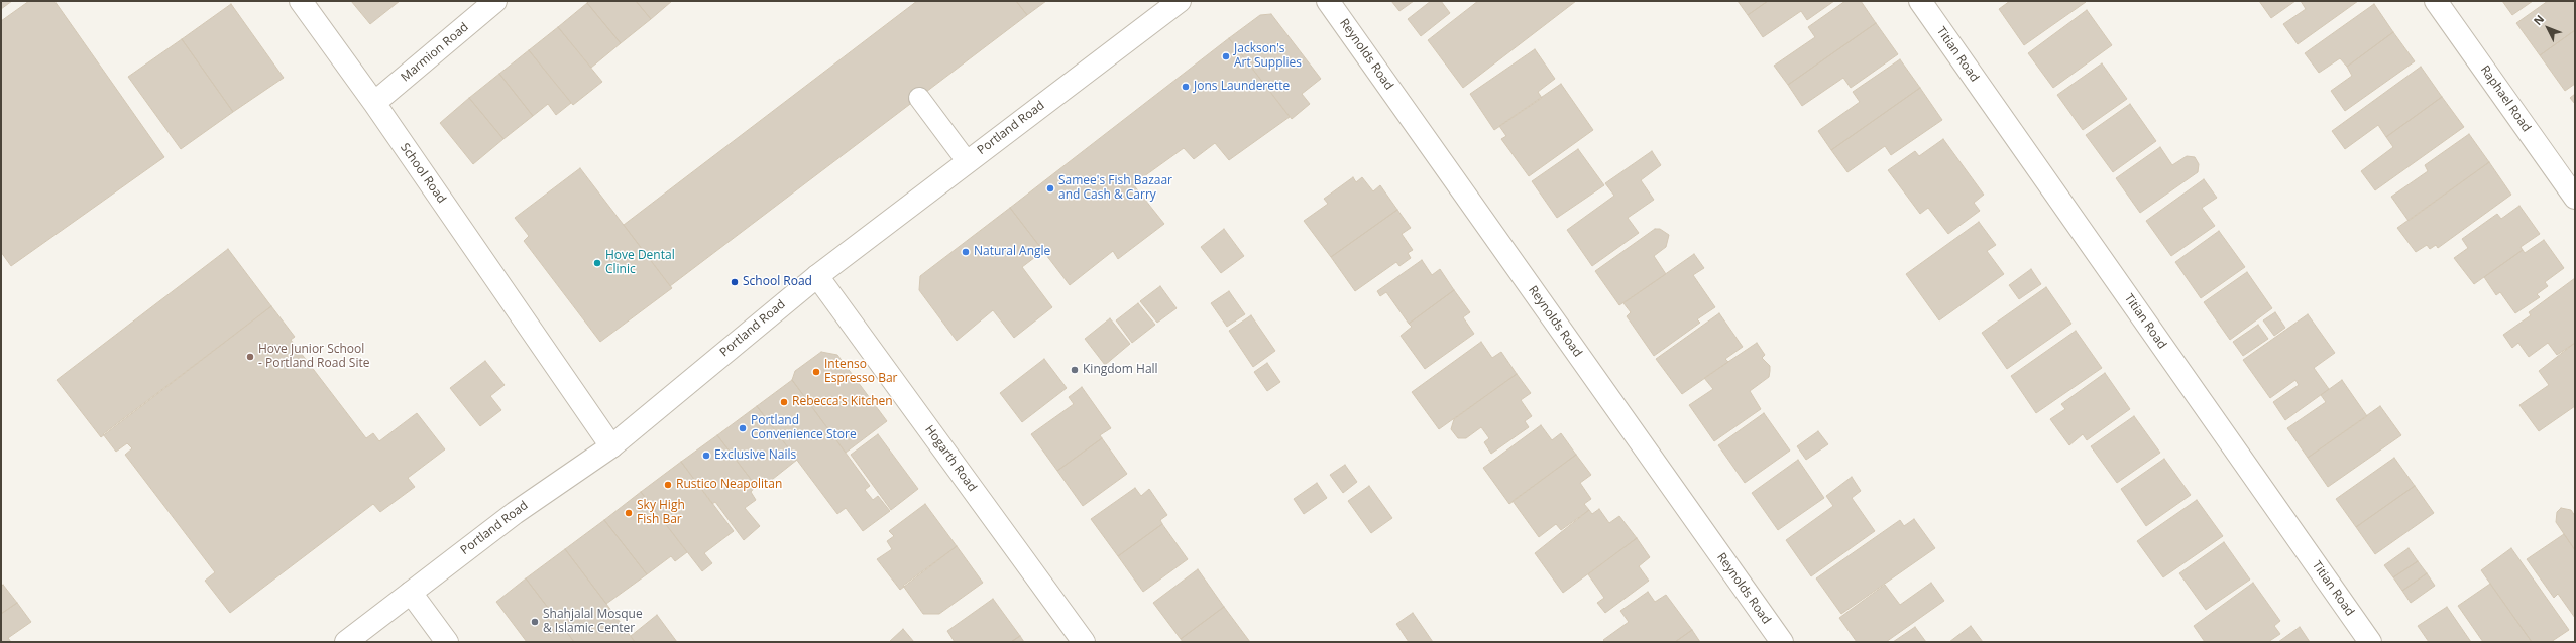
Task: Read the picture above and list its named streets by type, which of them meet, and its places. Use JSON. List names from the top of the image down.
{
  "streets": {
    "street": [
      "Marmion Road",
      "Reynolds Road",
      "Titian Road",
      "Raphael Road",
      "Portland Road",
      "School Road",
      "Hogarth Road"
    ]
  },
  "crossings": [
    ["Marmion Road", "School Road"],
    ["Portland Road", "School Road"],
    ["Portland Road", "Hogarth Road"]
  ],
  "places": [
    "Jackson's Art Supplies",
    "Jons Launderette",
    "Samee's Fish Bazaar and Cash & Carry",
    "Natural Angle",
    "Hove Dental Clinic",
    "School Road",
    "Hove Junior School - Portland Road Site",
    "Kingdom Hall",
    "Intenso Espresso Bar",
    "Rebecca's Kitchen",
    "Portland Convenience Store",
    "Exclusive Nails",
    "Rustico Neapolitan",
    "Sky High Fish Bar",
    "Shahjalal Mosque & Islamic Center"
  ],
  "north": "top left"
}
